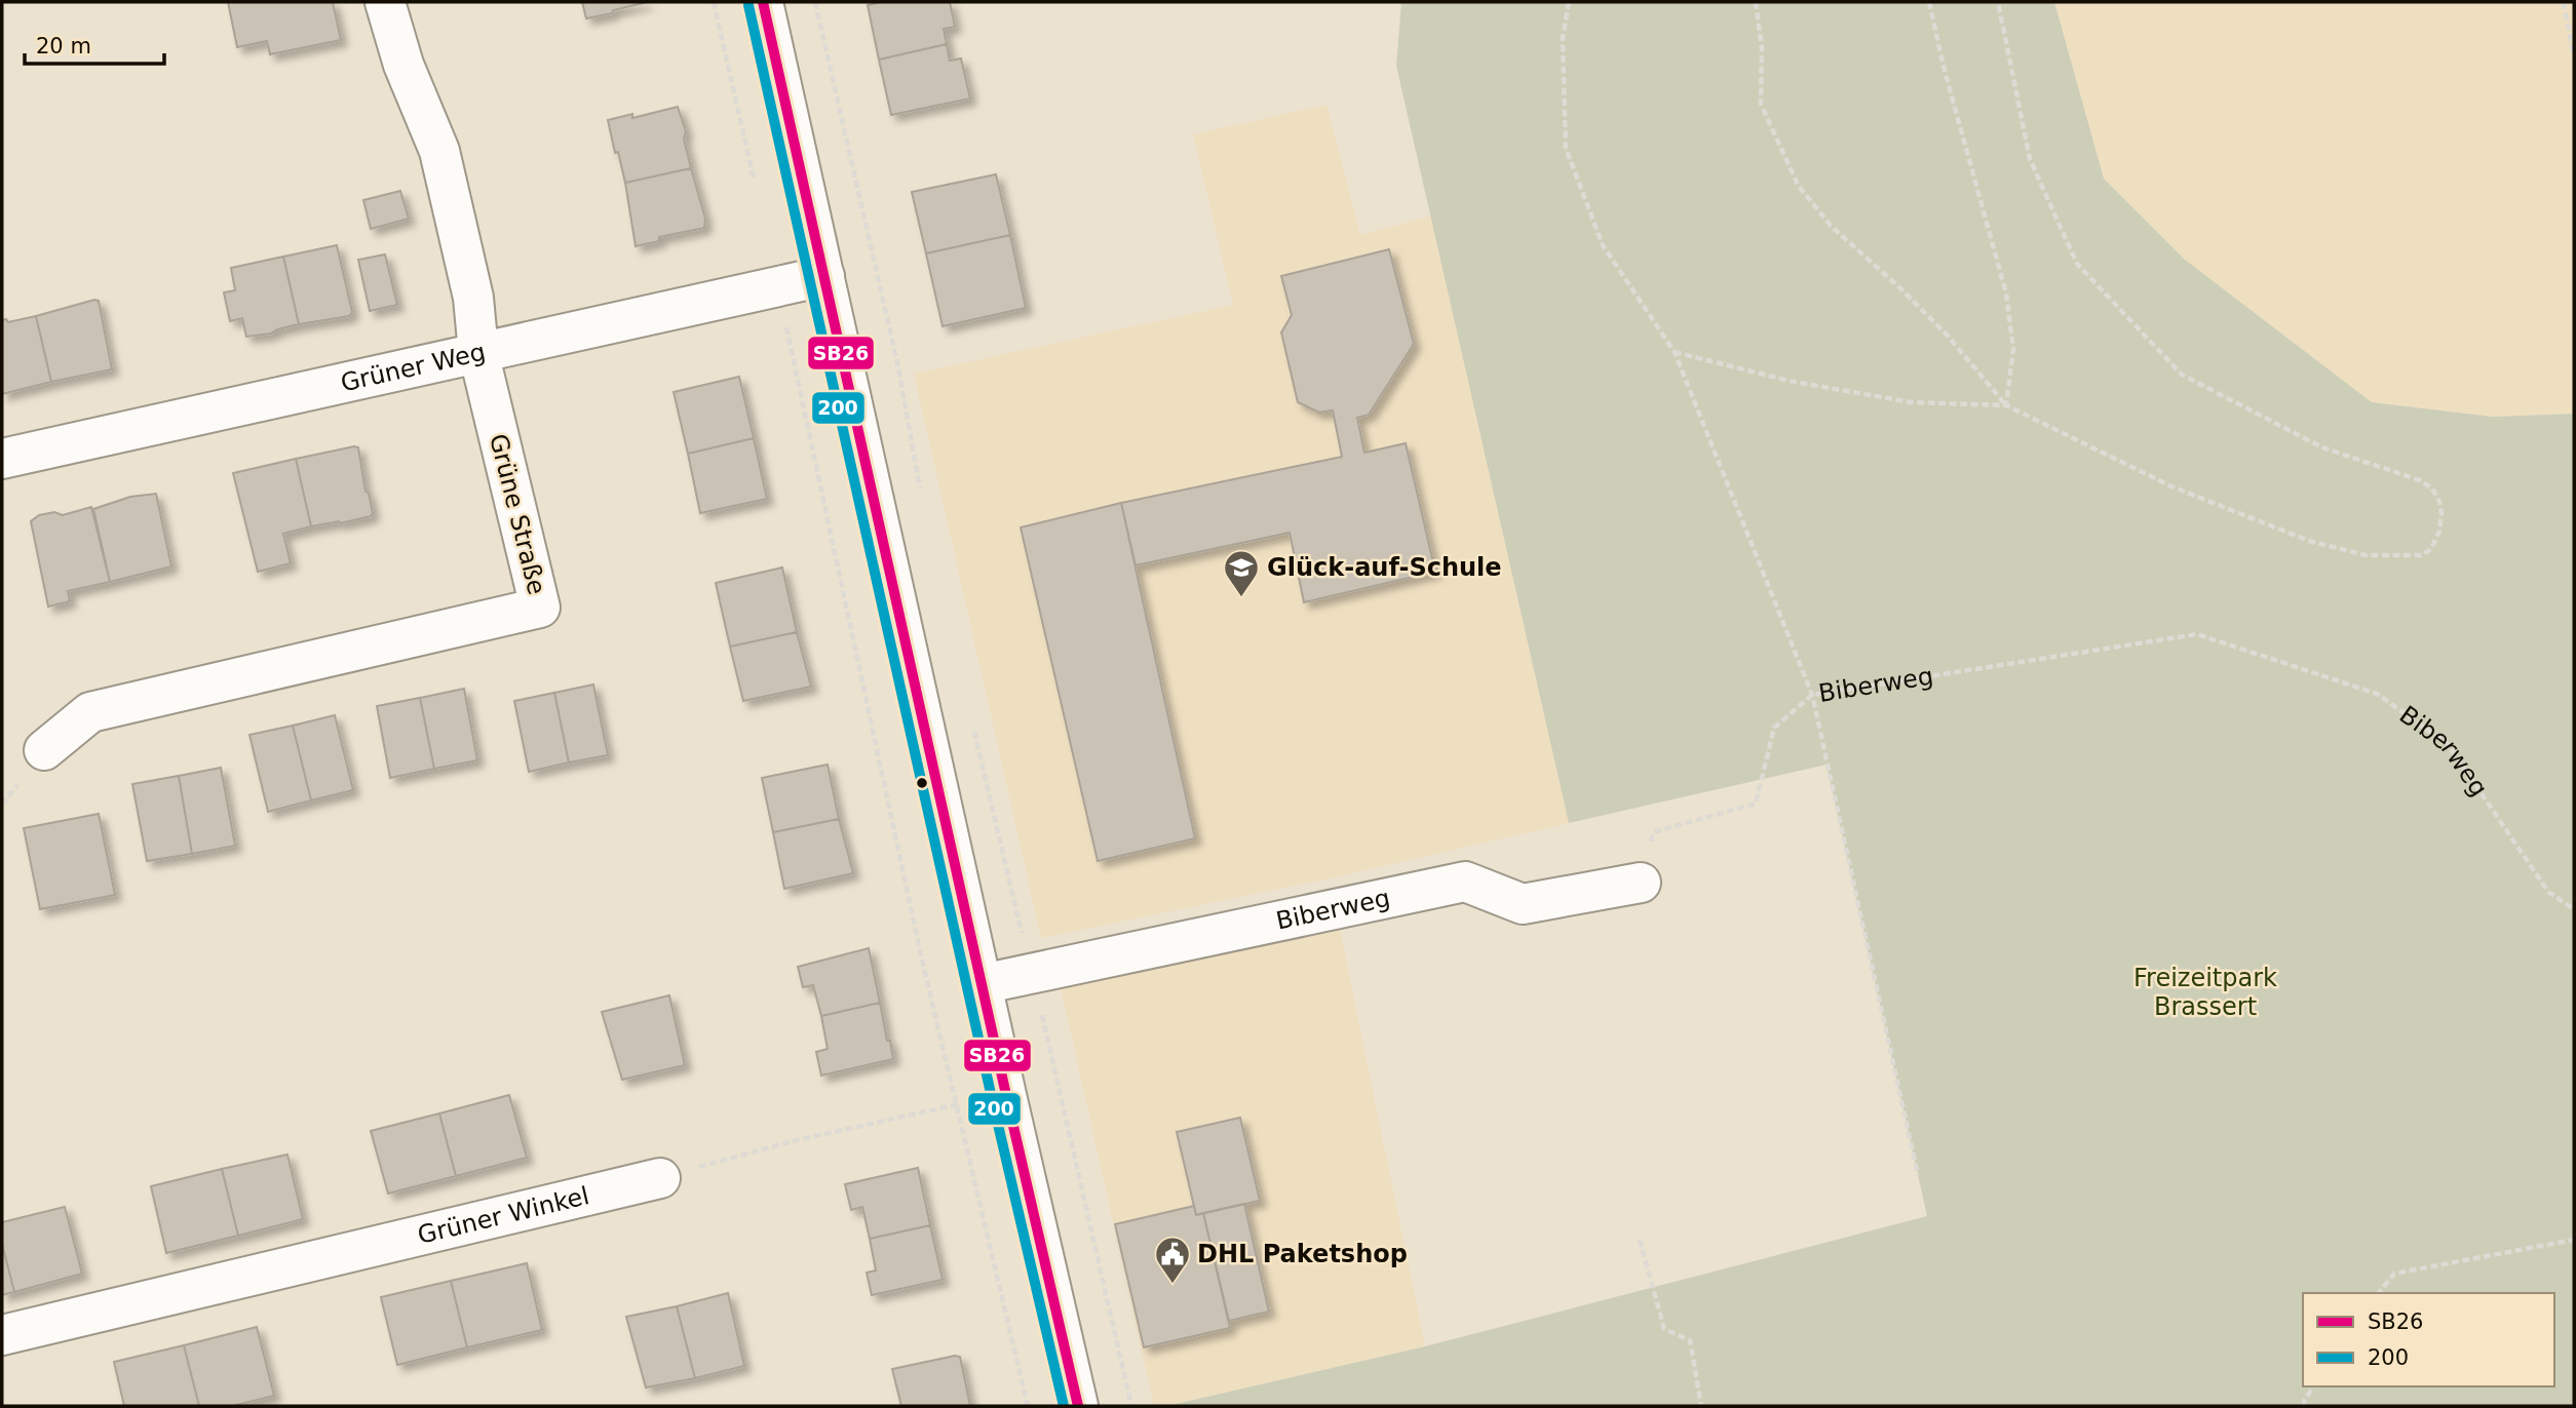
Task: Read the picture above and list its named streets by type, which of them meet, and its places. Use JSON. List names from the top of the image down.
{
  "streets": {
    "street": [
      "Grüner Weg",
      "Grüne Straße",
      "Biberweg",
      "Grüner Winkel"
    ]
  },
  "crossings": [
    ["Grüner Weg", "Grüne Straße"]
  ],
  "parks": ["Freizeitpark Brassert"],
  "places": {
    "school or university": ["Glück-auf-Schule"],
    "public building": ["DHL Paketshop"]
  },
  "lines": ["transit line SB26", "transit line 200"],
  "legend": ["SB26", "200"],
  "scale_bar": "20 m"
}
